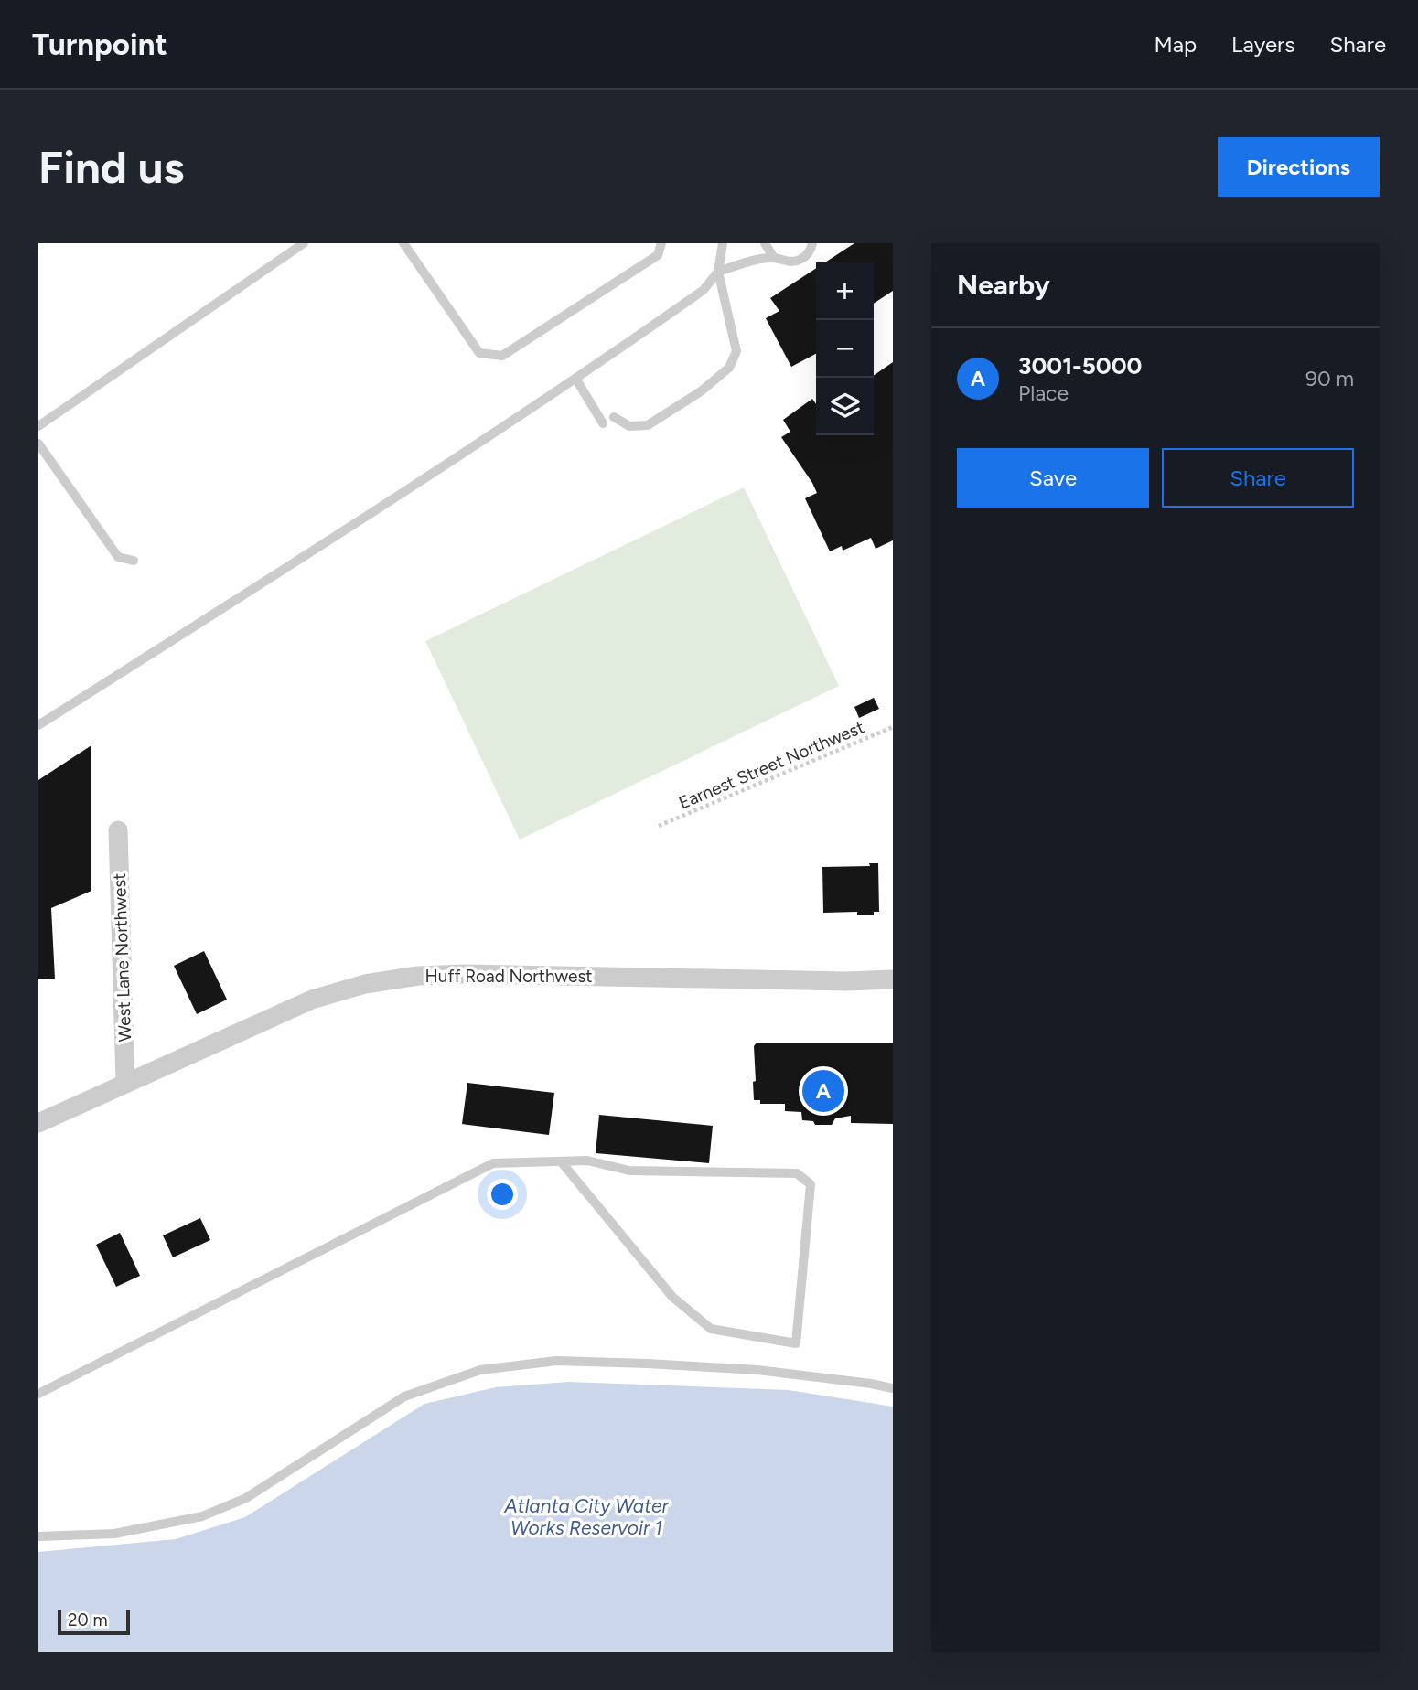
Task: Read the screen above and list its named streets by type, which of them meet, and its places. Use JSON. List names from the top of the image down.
{
  "streets": {
    "street": ["West Lane Northwest", "Huff Road Northwest"],
    "path": ["Earnest Street Northwest"]
  },
  "crossings": [
    ["West Lane Northwest", "Huff Road Northwest"]
  ],
  "water": ["Atlanta City Water Works Reservoir 1"],
  "scale_bar": "20 m",
  "page": {
    "header": "Turnpoint",
    "nav": ["Map", "Layers", "Share"],
    "buttons": [
      "Directions",
      ["Save", "Share"]
    ],
    "title": "Find us",
    "heading": "Nearby",
    "map_buttons": ["+", "−"],
    "list": [
      {
        "mark": "A",
        "name": "3001-5000",
        "note": "Place",
        "value": "90 m"
      }
    ],
    "pins": "A",
    "scale": "20 m"
  }
}
